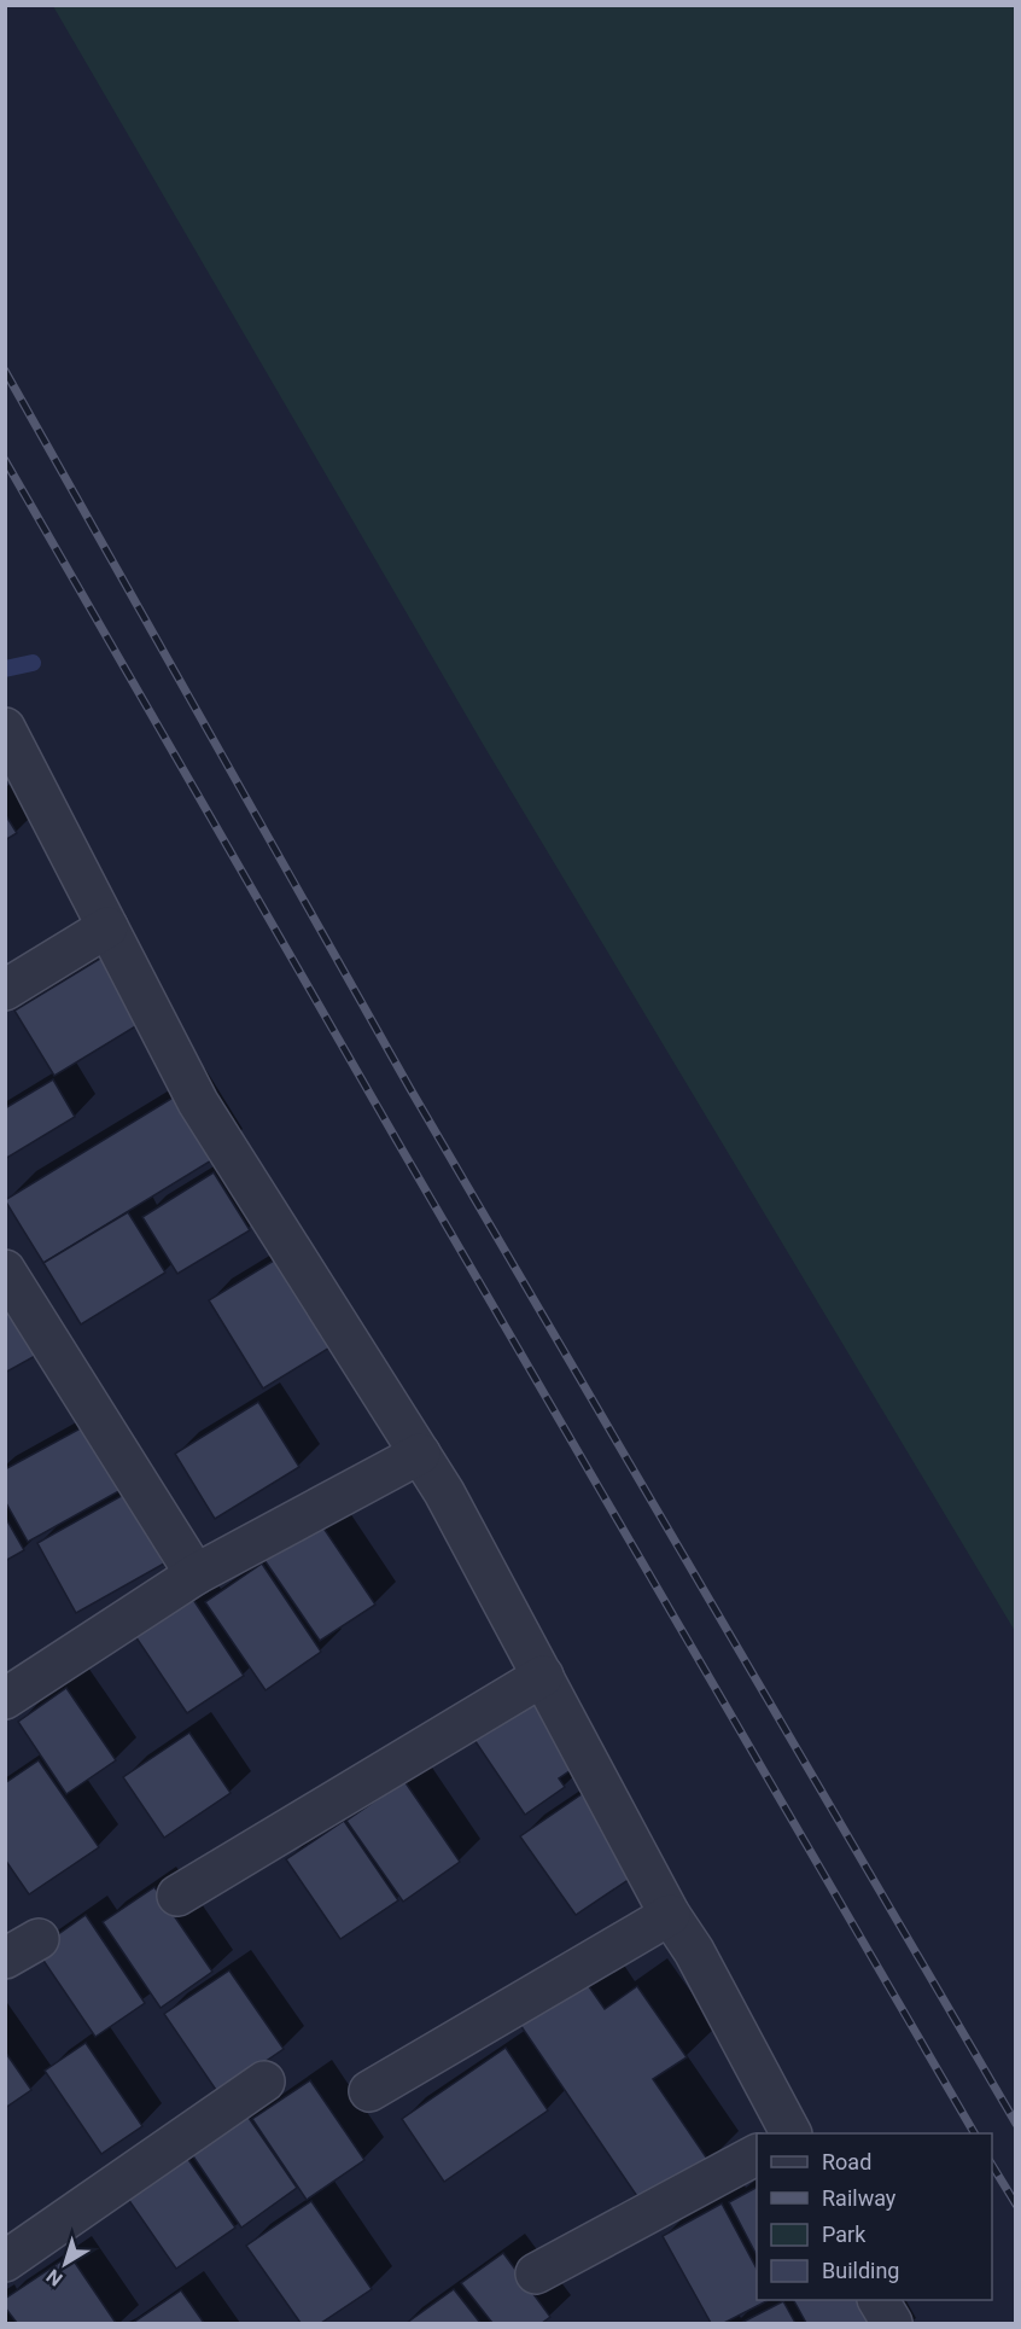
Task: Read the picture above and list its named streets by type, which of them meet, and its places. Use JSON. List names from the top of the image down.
{
  "legend": [
    "Road",
    "Railway",
    "Park",
    "Building"
  ],
  "north": "bottom left"
}
